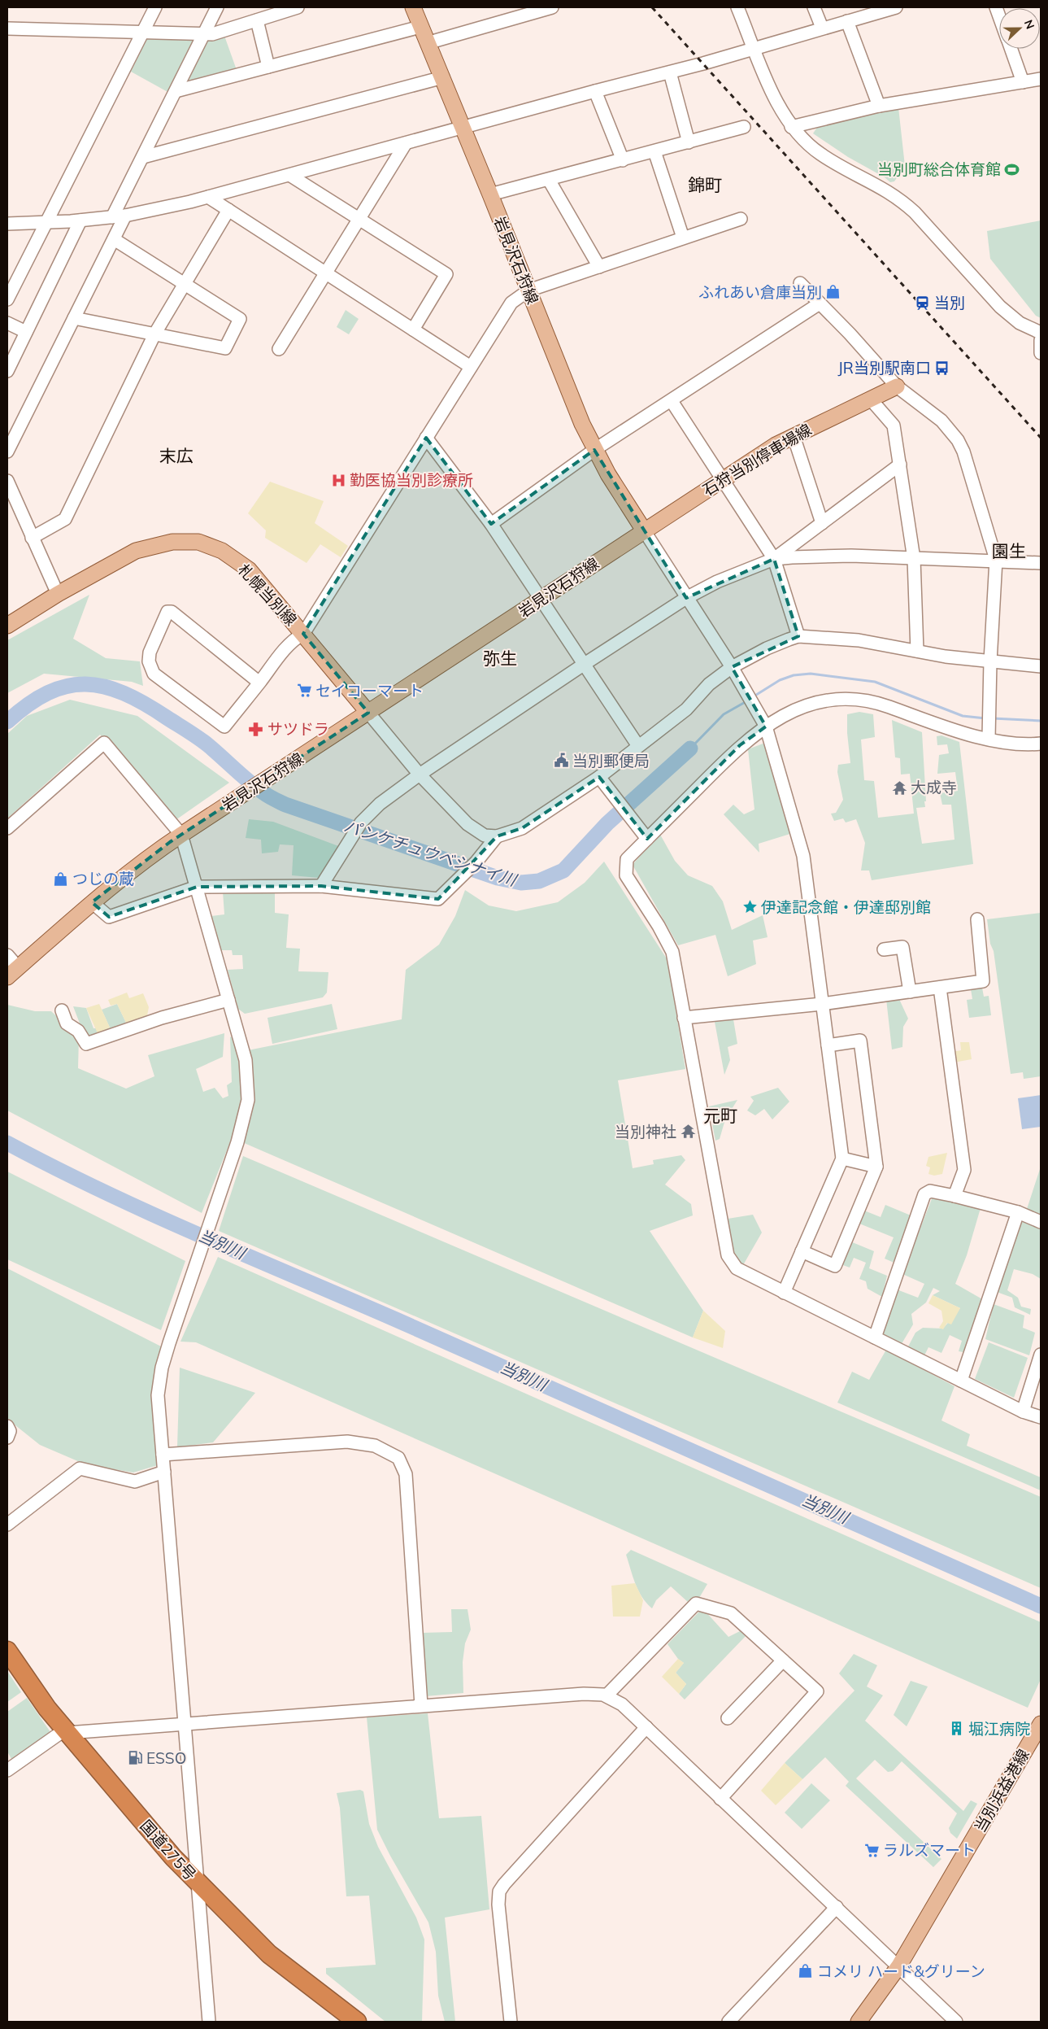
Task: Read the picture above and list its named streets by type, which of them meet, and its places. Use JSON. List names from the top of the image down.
{
  "streets": {
    "highway": ["国道275号"],
    "main road": [
      "岩見沢石狩線",
      "石狩当別停車場線",
      "札幌当別線",
      "当別浜益港線"
    ]
  },
  "crossings": [
    ["岩見沢石狩線", "石狩当別停車場線"],
    ["岩見沢石狩線", "札幌当別線"]
  ],
  "districts": [
    "錦町",
    "末広",
    "園生",
    "弥生",
    "元町"
  ],
  "water": ["パンケチュウベシナイ川", "当別川"],
  "places": {
    "sports": ["当別町総合体育館"],
    "shop": ["ふれあい倉庫当別", "つじの蔵", "コメリ ハード&グリーン"],
    "station": ["当別"],
    "bus stop": ["JR当別駅南口"],
    "hospital": ["勤医協当別診療所"],
    "supermarket": ["セイコーマート", "ラルズマート"],
    "pharmacy": ["サツドラ"],
    "public building": ["当別郵便局"],
    "temple": ["大成寺", "当別神社"],
    "place": ["伊達記念館・伊達邸別館"],
    "building": ["堀江病院"],
    "fuel station": ["ESSO"]
  },
  "north": "right"
}
